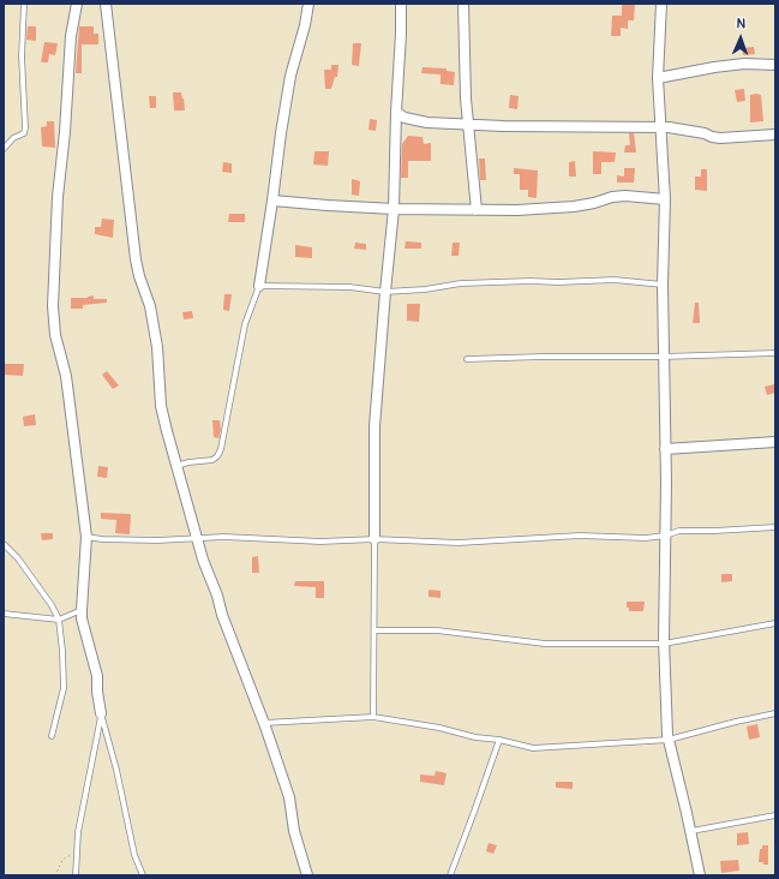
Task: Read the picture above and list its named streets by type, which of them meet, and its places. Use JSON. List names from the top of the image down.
{
  "north": "top"
}
